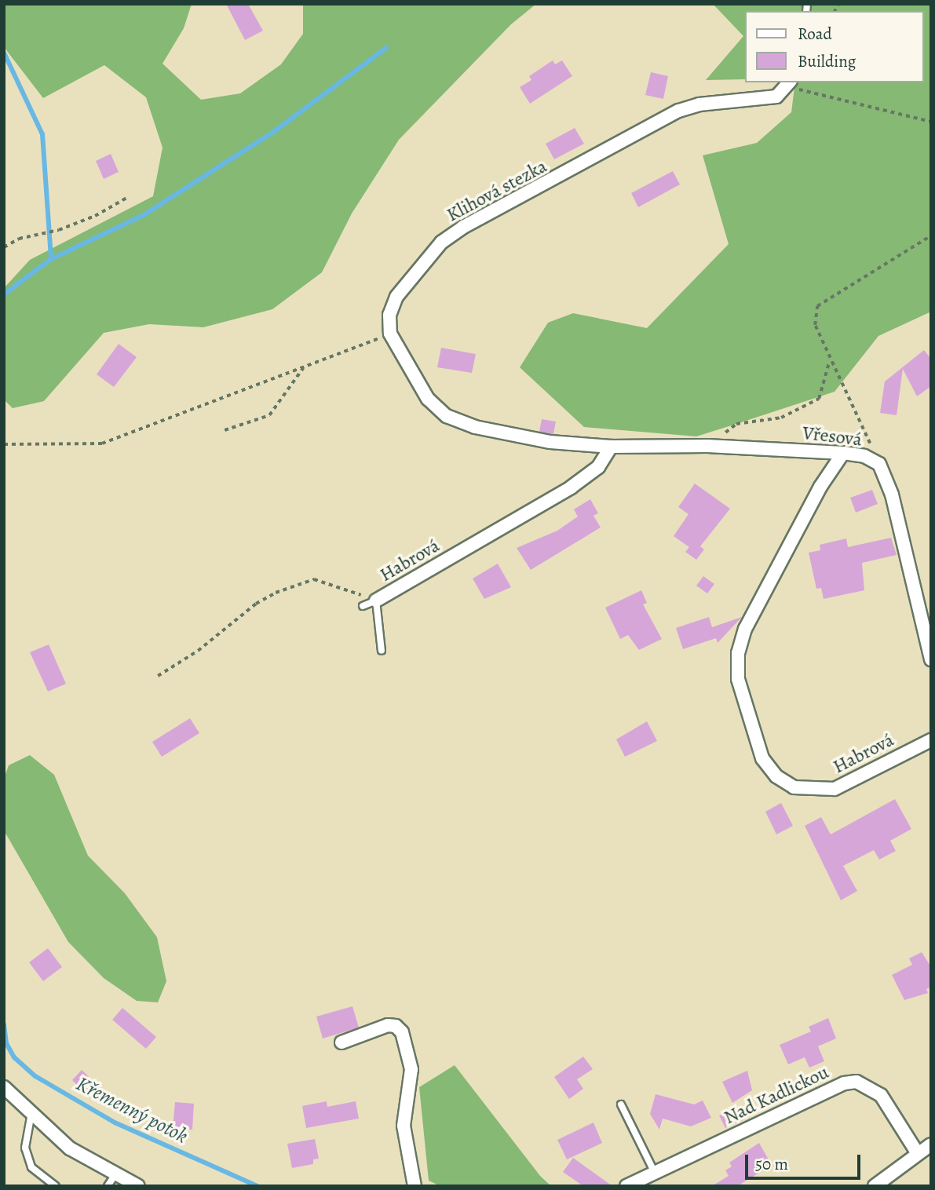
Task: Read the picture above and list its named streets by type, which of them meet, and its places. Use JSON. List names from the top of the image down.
{
  "streets": {
    "street": [
      "Klihová stezka",
      "Vřesová",
      "Habrová",
      "Nad Kadlickou"
    ]
  },
  "crossings": [
    ["Vřesová", "Habrová"]
  ],
  "water": ["Křemenný potok"],
  "legend": ["Road", "Building"],
  "scale_bar": "50 m"
}
